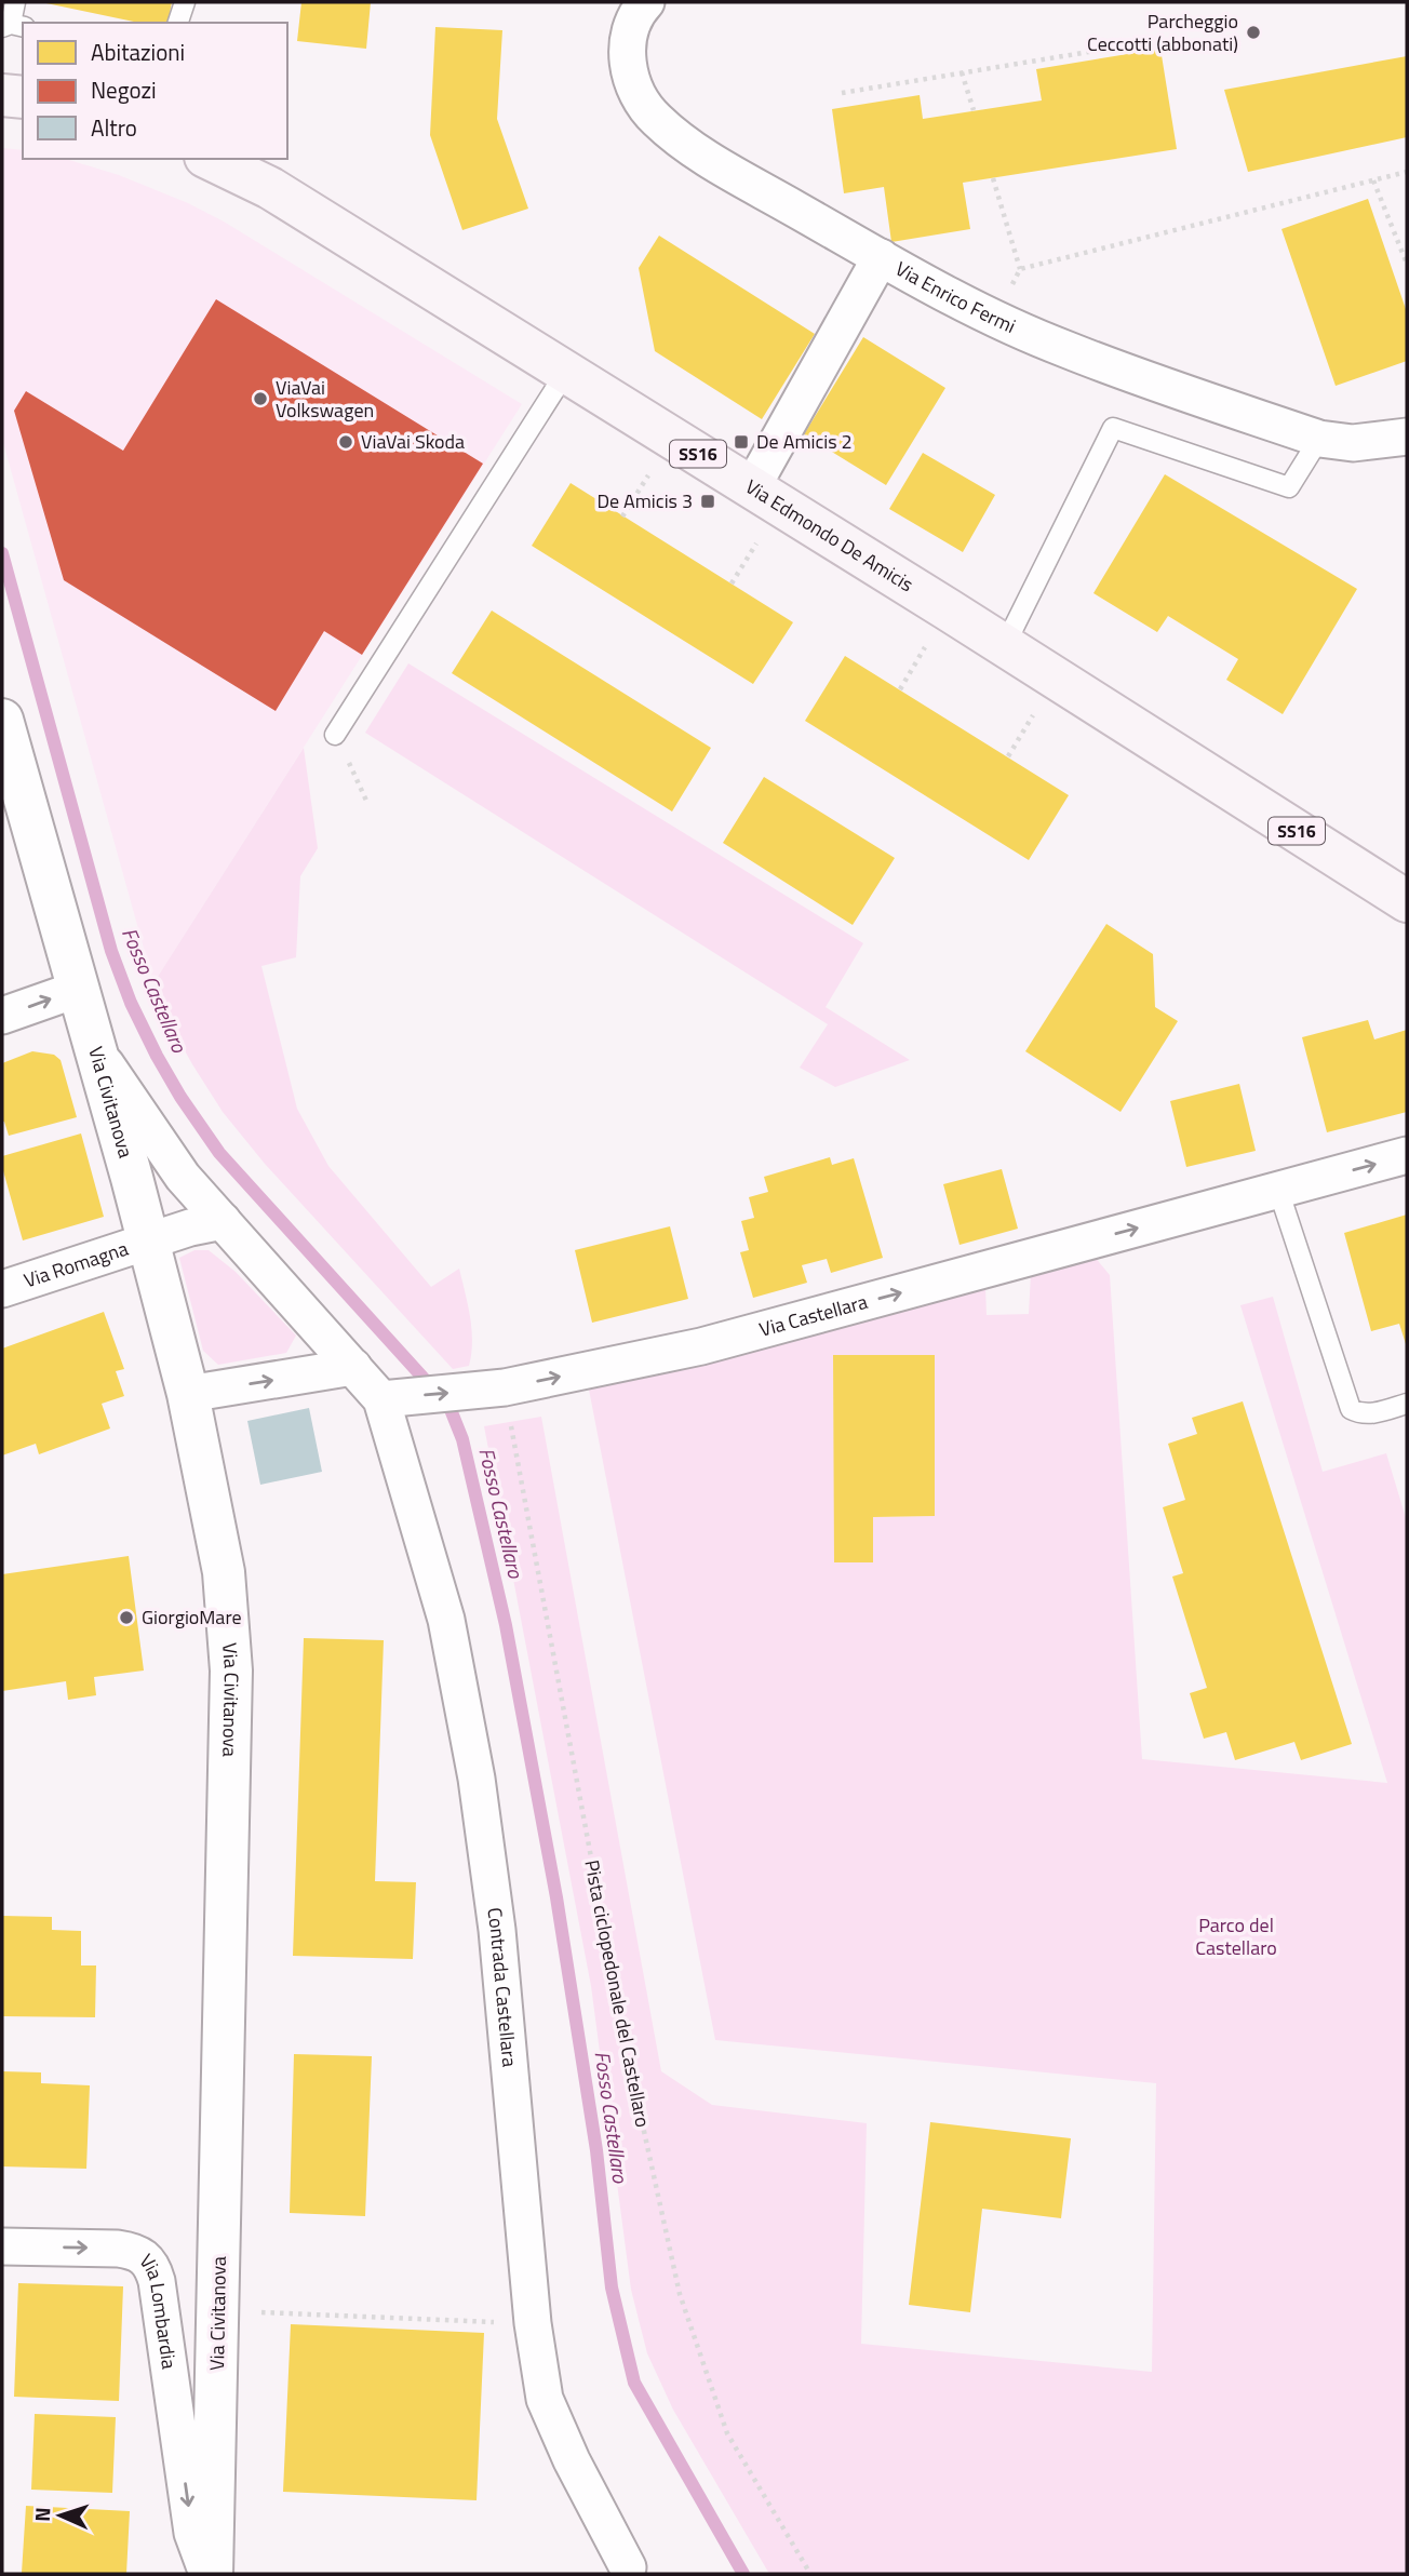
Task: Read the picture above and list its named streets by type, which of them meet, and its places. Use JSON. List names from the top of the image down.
{
  "streets": {
    "main road": ["SS16", "Via Edmondo De Amicis"],
    "street": [
      "Via Enrico Fermi",
      "Via Civitanova",
      "Via Romagna",
      "Via Castellara",
      "Contrada Castellara",
      "Via Lombardia"
    ],
    "path": ["Pista ciclopedonale del Castellaro"]
  },
  "crossings": [
    ["Via Civitanova", "Via Romagna"],
    ["Via Civitanova", "Via Lombardia"],
    ["Via Castellara", "Contrada Castellara"],
    ["Via Castellara", "Pista ciclopedonale del Castellaro"]
  ],
  "one_way": ["Via Castellara", "Via Lombardia"],
  "water": ["Fosso Castellaro"],
  "parks": ["Parco del Castellaro"],
  "places": {
    "other": [
      "Parcheggio Ceccotti (abbonati)",
      "ViaVai Volkswagen",
      "ViaVai Skoda",
      "GiorgioMare"
    ],
    "transit": ["De Amicis 2", "De Amicis 3"]
  },
  "legend": ["Abitazioni", "Negozi", "Altro"],
  "north": "left"
}
